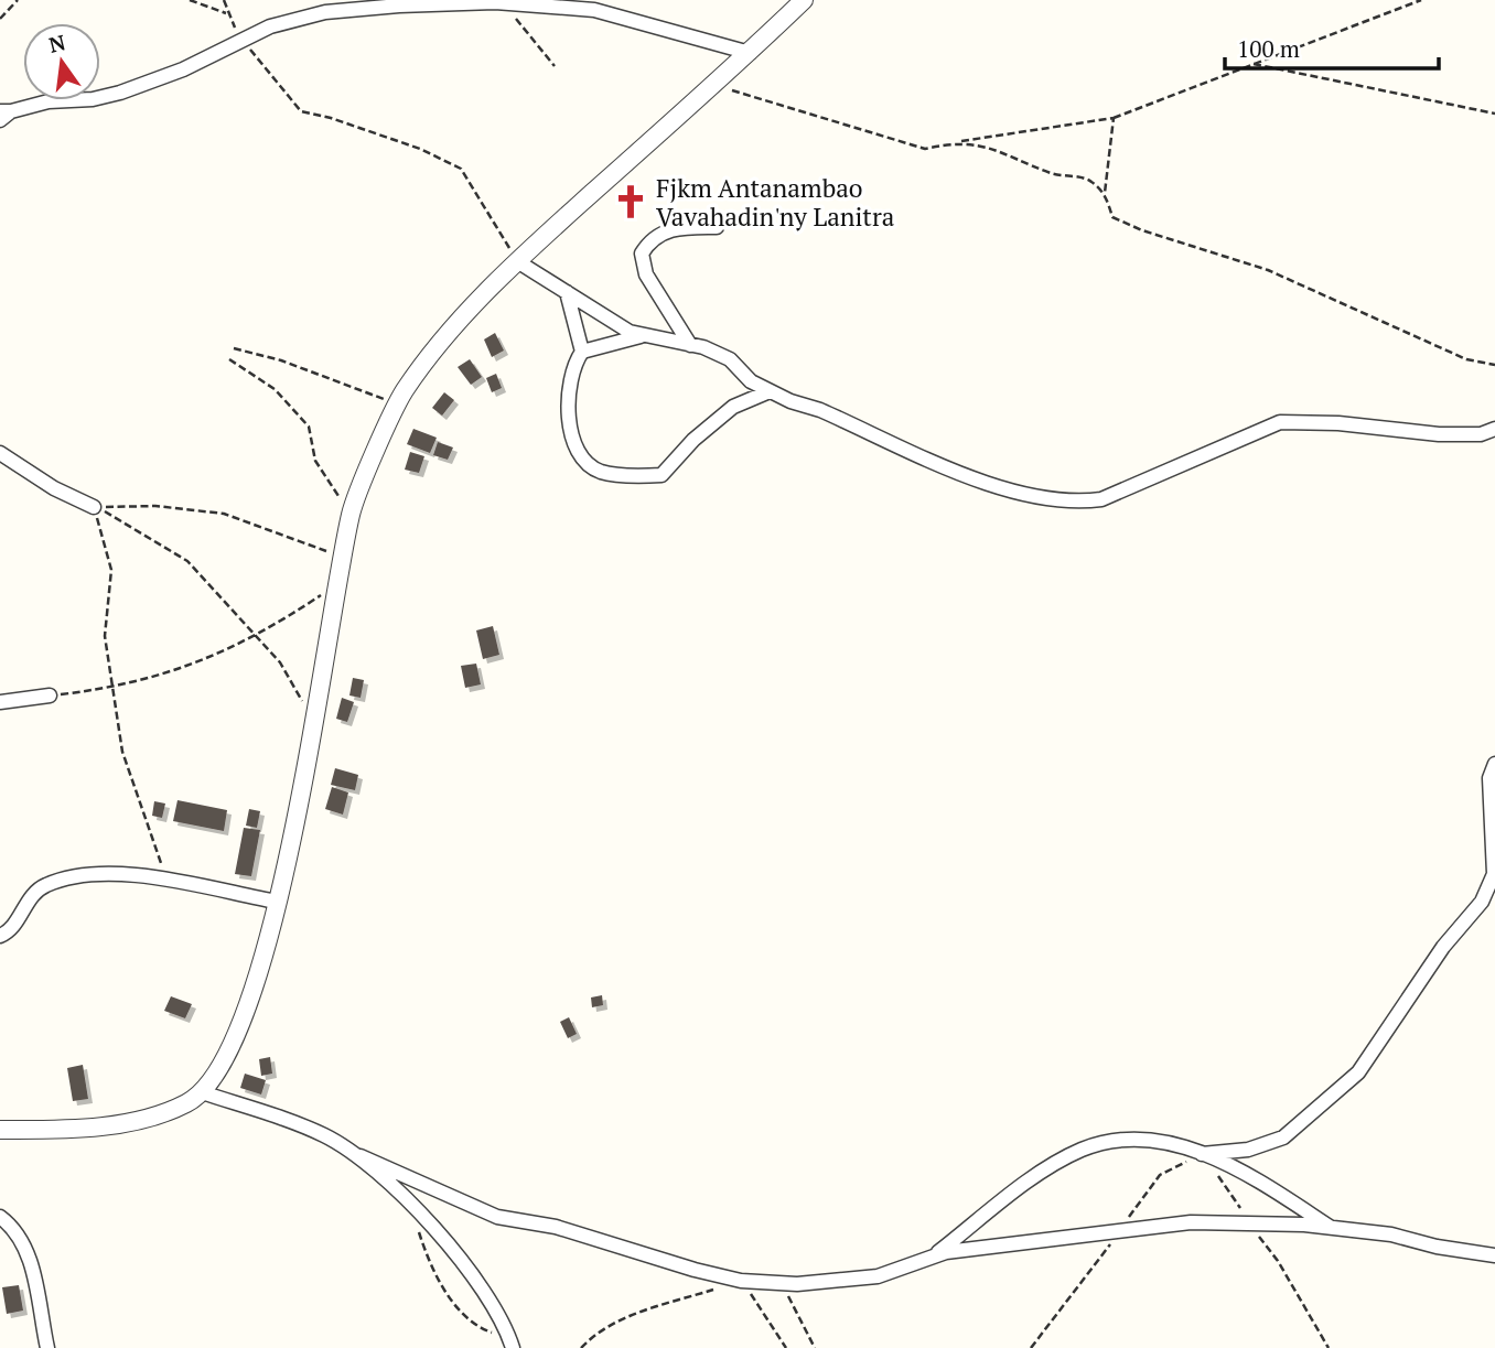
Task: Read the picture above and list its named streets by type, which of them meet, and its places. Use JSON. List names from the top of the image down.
{
  "places": {
    "church": ["Fjkm Antanambao Vavahadin'ny Lanitra"]
  },
  "scale_bar": "100 m",
  "north": "top"
}
